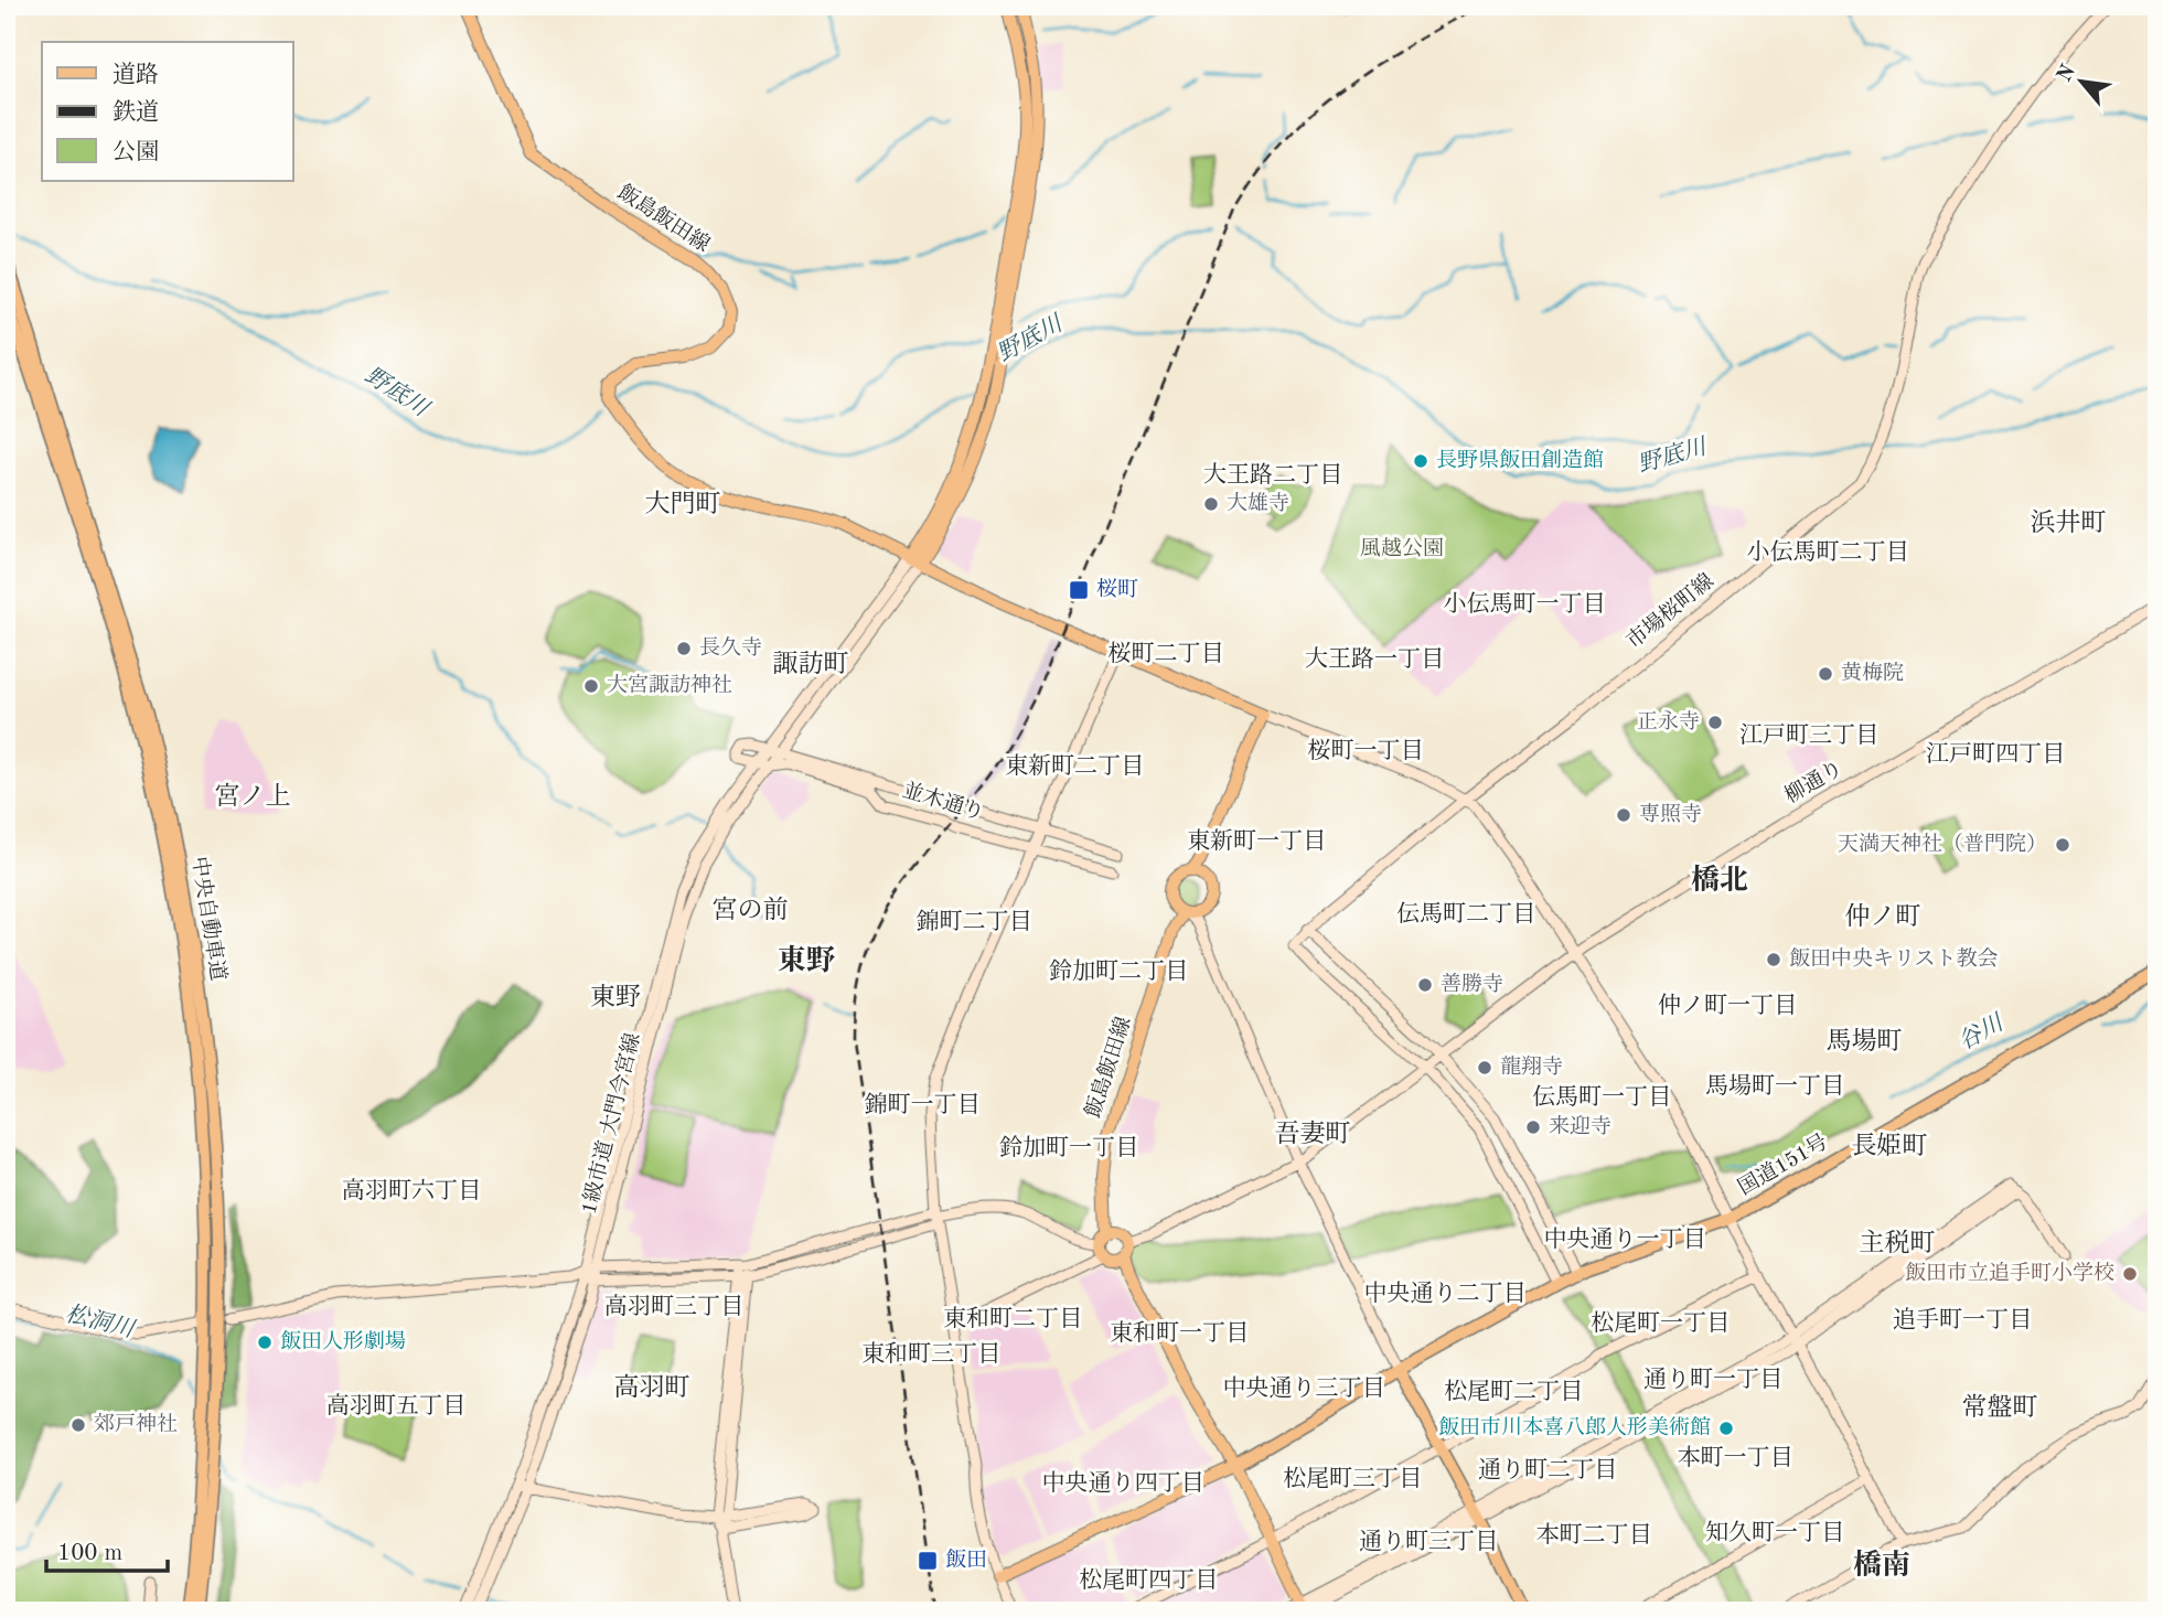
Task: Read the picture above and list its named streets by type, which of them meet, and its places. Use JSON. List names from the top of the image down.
{
  "streets": {
    "highway": ["中央自動車道", "国道151号"],
    "main road": ["飯島飯田線"],
    "street": [
      "市場桜町線",
      "柳通り",
      "並木通り",
      "1級市道 大門今宮線"
    ]
  },
  "crossings": [
    ["飯島飯田線", "1級市道 大門今宮線"],
    ["市場桜町線", "柳通り"],
    ["並木通り", "1級市道 大門今宮線"]
  ],
  "districts": [
    "大王路二丁目",
    "大門町",
    "浜井町",
    "小伝馬町二丁目",
    "小伝馬町一丁目",
    "桜町二丁目",
    "大王路一丁目",
    "諏訪町",
    "江戸町三丁目",
    "桜町一丁目",
    "江戸町四丁目",
    "東新町二丁目",
    "宮ノ上",
    "東新町一丁目",
    "橋北",
    "宮の前",
    "伝馬町二丁目",
    "仲ノ町",
    "錦町二丁目",
    "東野",
    "鈴加町二丁目",
    "東野",
    "仲ノ町一丁目",
    "馬場町",
    "馬場町一丁目",
    "伝馬町一丁目",
    "錦町一丁目",
    "吾妻町",
    "長姫町",
    "鈴加町一丁目",
    "高羽町六丁目",
    "中央通り一丁目",
    "主税町",
    "中央通り二丁目",
    "高羽町三丁目",
    "東和町二丁目",
    "追手町一丁目",
    "松尾町一丁目",
    "東和町一丁目",
    "東和町三丁目",
    "通り町一丁目",
    "高羽町",
    "中央通り三丁目",
    "松尾町二丁目",
    "高羽町五丁目",
    "常盤町",
    "本町一丁目",
    "通り町二丁目",
    "松尾町三丁目",
    "中央通り四丁目",
    "知久町一丁目",
    "本町二丁目",
    "通り町三丁目",
    "橋南",
    "松尾町四丁目"
  ],
  "water": ["野底川", "谷川", "松洞川"],
  "parks": ["風越公園"],
  "places": {
    "other": [
      "長野県飯田創造館",
      "大雄寺",
      "長久寺",
      "黄梅院",
      "大宮諏訪神社",
      "正永寺",
      "専照寺",
      "天満天神社（普門院）",
      "飯田中央キリスト教会",
      "善勝寺",
      "龍翔寺",
      "来迎寺",
      "飯田市立追手町小学校",
      "飯田人形劇場",
      "郊戸神社",
      "飯田市川本喜八郎人形美術館"
    ],
    "transit": ["桜町", "飯田"]
  },
  "legend": ["道路", "鉄道", "公園"],
  "scale_bar": "100 m",
  "north": "top left"
}
